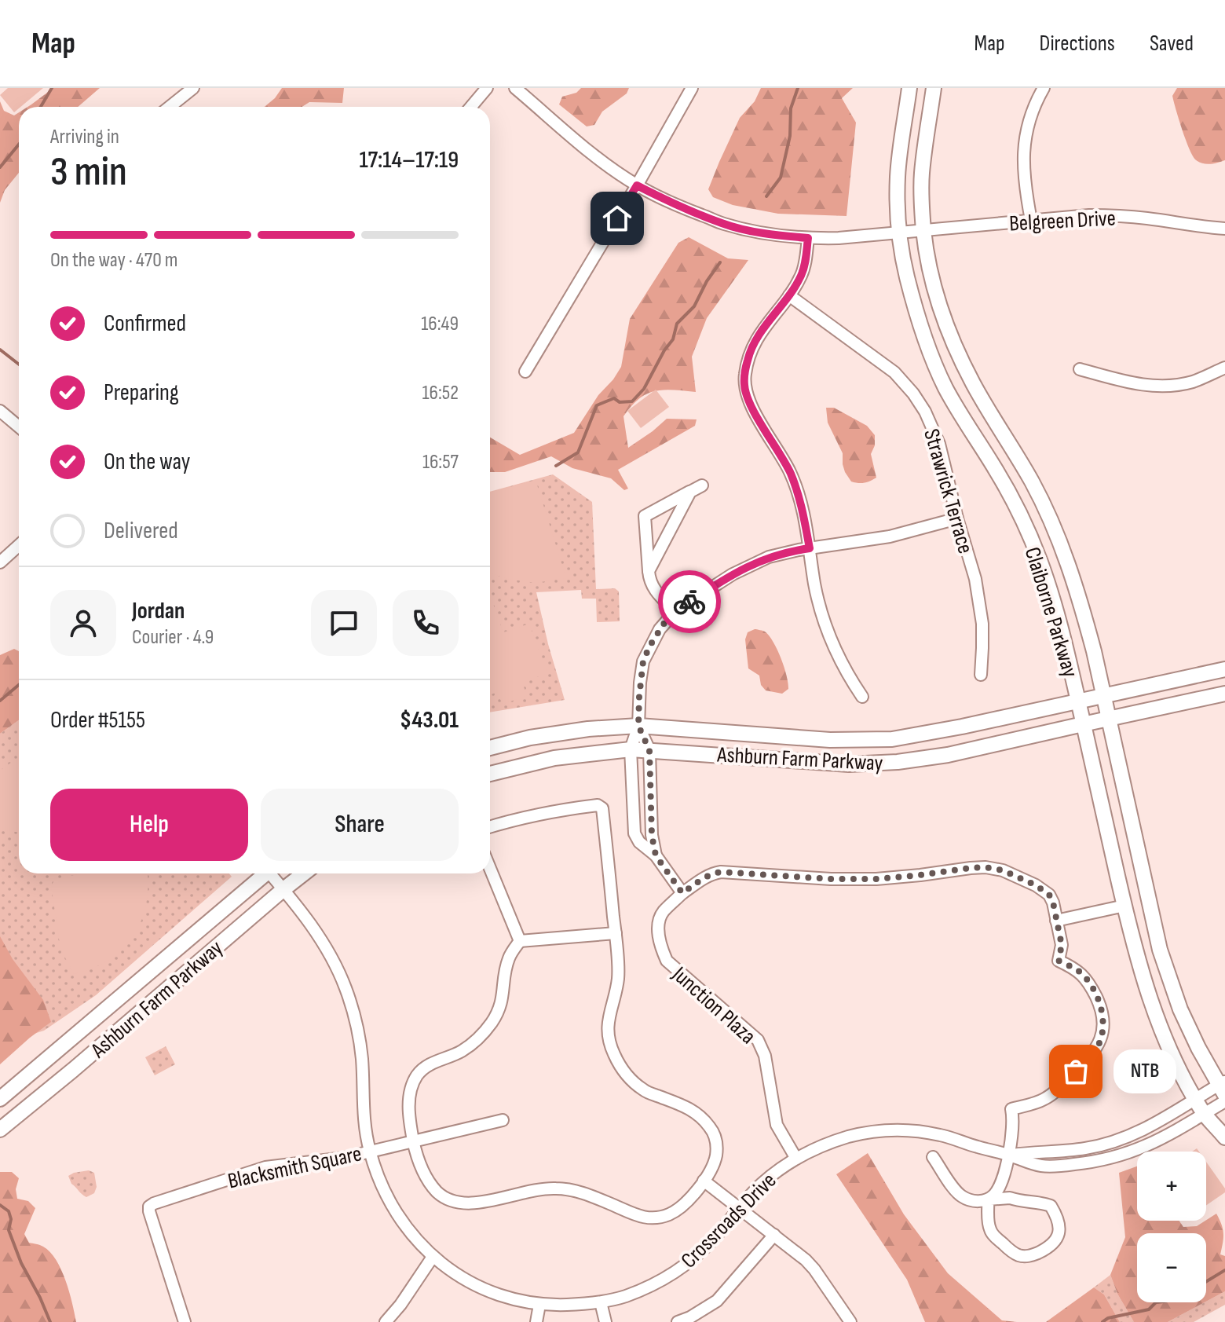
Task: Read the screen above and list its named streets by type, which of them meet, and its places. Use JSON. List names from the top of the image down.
{
  "streets": {
    "main road": ["Claiborne Parkway", "Ashburn Farm Parkway"],
    "street": [
      "Belgreen Drive",
      "Strawrick Terrace",
      "Junction Plaza",
      "Blacksmith Square",
      "Crossroads Drive"
    ]
  },
  "crossings": [
    ["Belgreen Drive", "Claiborne Parkway"],
    ["Claiborne Parkway", "Ashburn Farm Parkway"],
    ["Claiborne Parkway", "Crossroads Drive"],
    ["Ashburn Farm Parkway", "Crossroads Drive"],
    ["Junction Plaza", "Crossroads Drive"],
    ["Blacksmith Square", "Crossroads Drive"]
  ],
  "places": ["NTB"],
  "page": {
    "header": "Map",
    "nav": ["Map", "Directions", "Saved"],
    "heading": ["3 min", "Arriving in", "17:14–17:19"],
    "panel": [
      "Jordan",
      "Courier · 4.9",
      "Order #5155",
      "$43.01"
    ],
    "bar": "On the way · 470 m",
    "list": [
      ["Confirmed", "16:49"],
      ["Preparing", "16:52"],
      ["On the way", "16:57"],
      "Delivered"
    ],
    "buttons": ["Help", "Share"],
    "bubble": "NTB",
    "map_buttons": ["+", "−"]
  }
}
